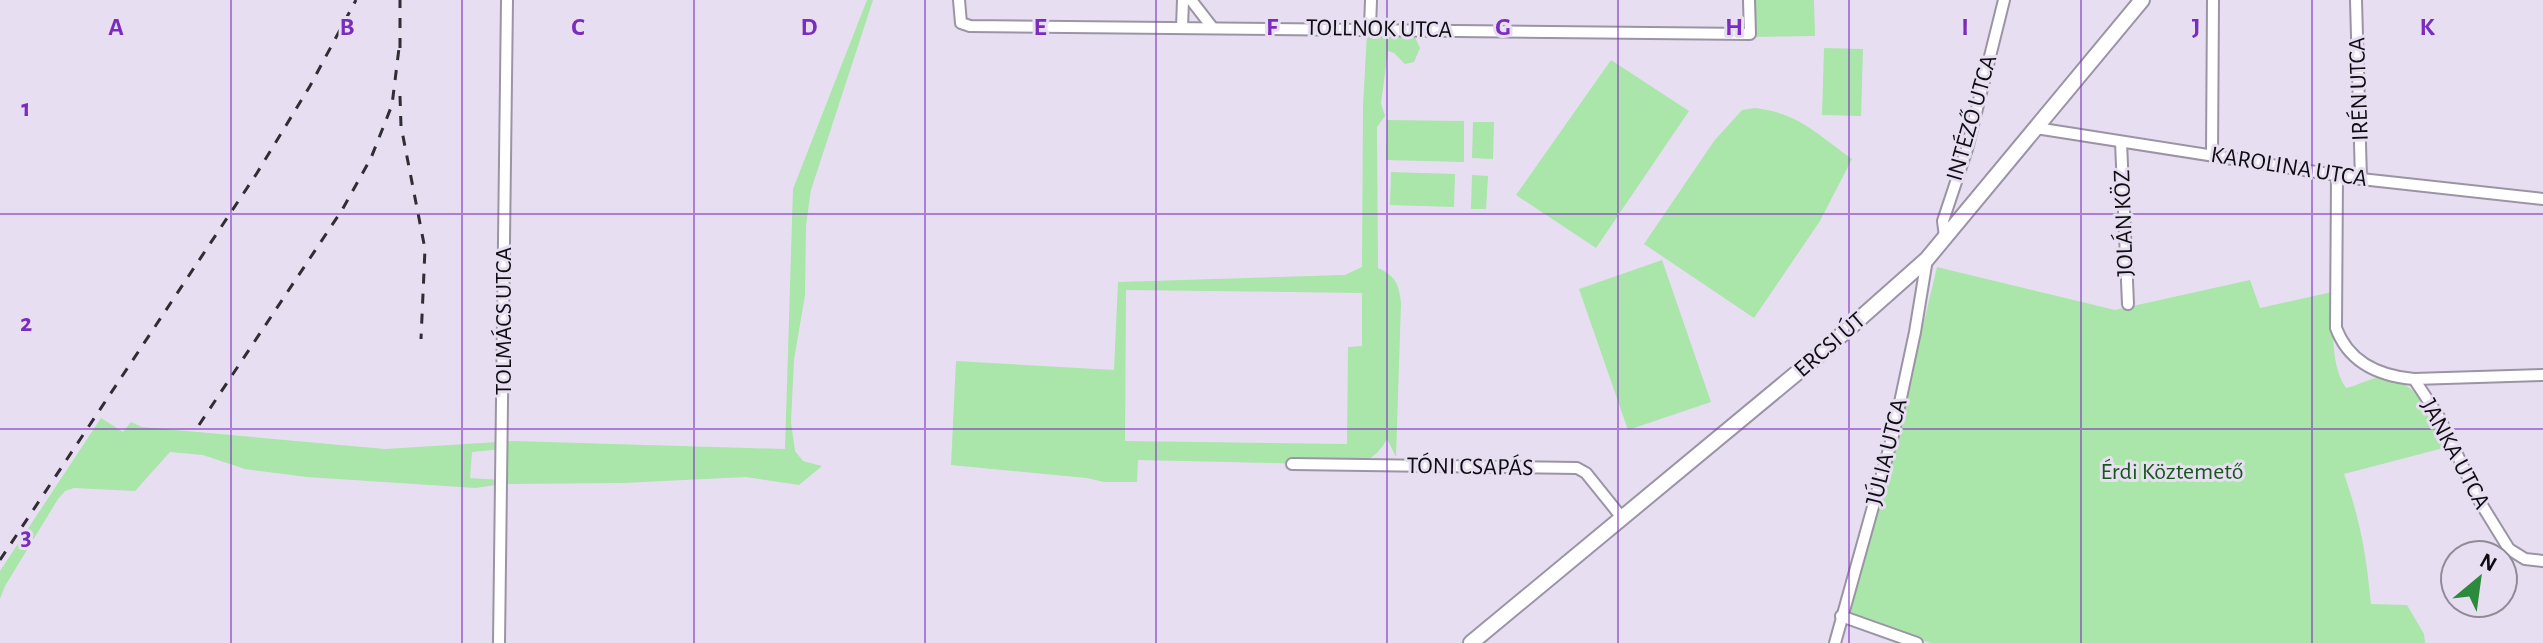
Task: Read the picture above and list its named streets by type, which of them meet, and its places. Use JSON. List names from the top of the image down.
{
  "streets": {
    "main road": ["ERCSI ÚT"],
    "street": [
      "TOLLNOK UTCA",
      "IRÉN UTCA",
      "INTÉZŐ UTCA",
      "KAROLINA UTCA",
      "JOLÁN KÖZ",
      "TOLMÁCS UTCA",
      "JÚLIA UTCA",
      "JANKA UTCA",
      "TÓNI CSAPÁS"
    ]
  },
  "crossings": [
    ["IRÉN UTCA", "KAROLINA UTCA"],
    ["INTÉZŐ UTCA", "ERCSI ÚT"],
    ["KAROLINA UTCA", "JOLÁN KÖZ"],
    ["KAROLINA UTCA", "ERCSI ÚT"],
    ["KAROLINA UTCA", "JANKA UTCA"],
    ["ERCSI ÚT", "JÚLIA UTCA"],
    ["ERCSI ÚT", "TÓNI CSAPÁS"]
  ],
  "parks": ["Érdi Köztemető"],
  "north": "top right",
  "grid": {
    "columns": [
      "A",
      "B",
      "C",
      "D",
      "E",
      "F",
      "G",
      "H",
      "I",
      "J",
      "K"
    ],
    "rows": ["1", "2", "3"]
  }
}
